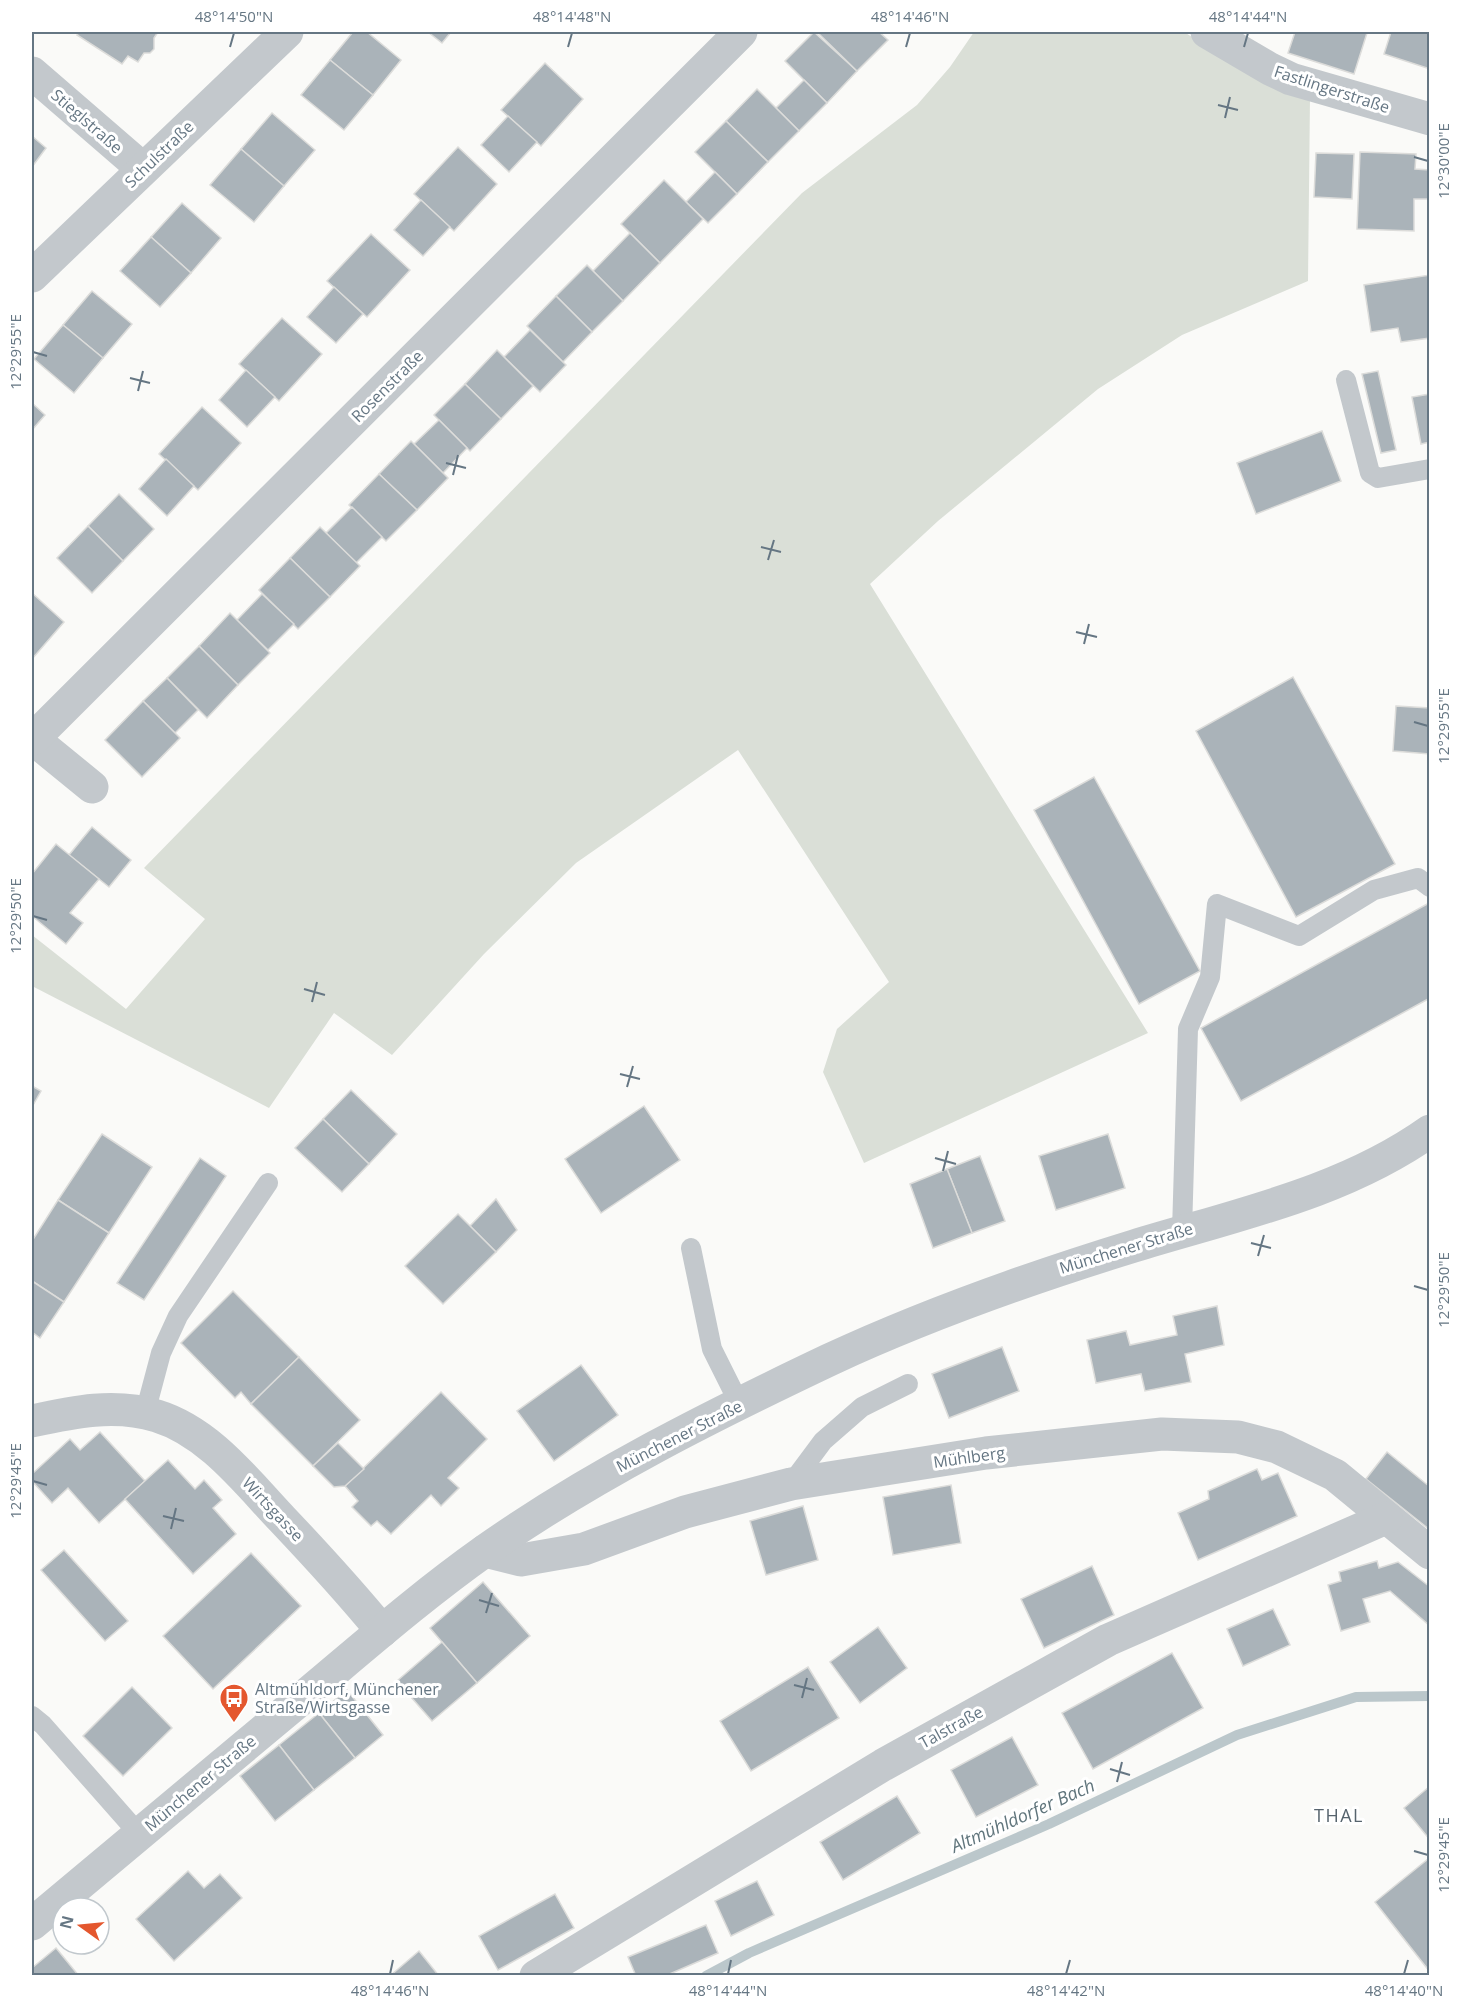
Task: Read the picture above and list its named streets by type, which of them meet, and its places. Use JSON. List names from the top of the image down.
{
  "streets": {
    "street": [
      "Fastlingerstraße",
      "Stieglstraße",
      "Schulstraße",
      "Rosenstraße",
      "Münchener Straße",
      "Mühlberg",
      "Wirtsgasse",
      "Talstraße"
    ]
  },
  "crossings": [
    ["Stieglstraße", "Schulstraße"],
    ["Münchener Straße", "Mühlberg"],
    ["Münchener Straße", "Wirtsgasse"],
    ["Mühlberg", "Talstraße"]
  ],
  "districts": ["THAL"],
  "water": ["Altmühldorfer Bach"],
  "places": {
    "bus stop": ["Altmühldorf, Münchener Straße/Wirtsgasse"]
  },
  "north": "left",
  "coordinates": [
    "48°14'50\"N",
    "48°14'48\"N",
    "48°14'46\"N",
    "48°14'44\"N",
    "12°30'00\"E",
    "12°29'55\"E",
    "12°29'50\"E",
    "12°29'45\"E",
    "48°14'42\"N",
    "48°14'40\"N"
  ]
}
